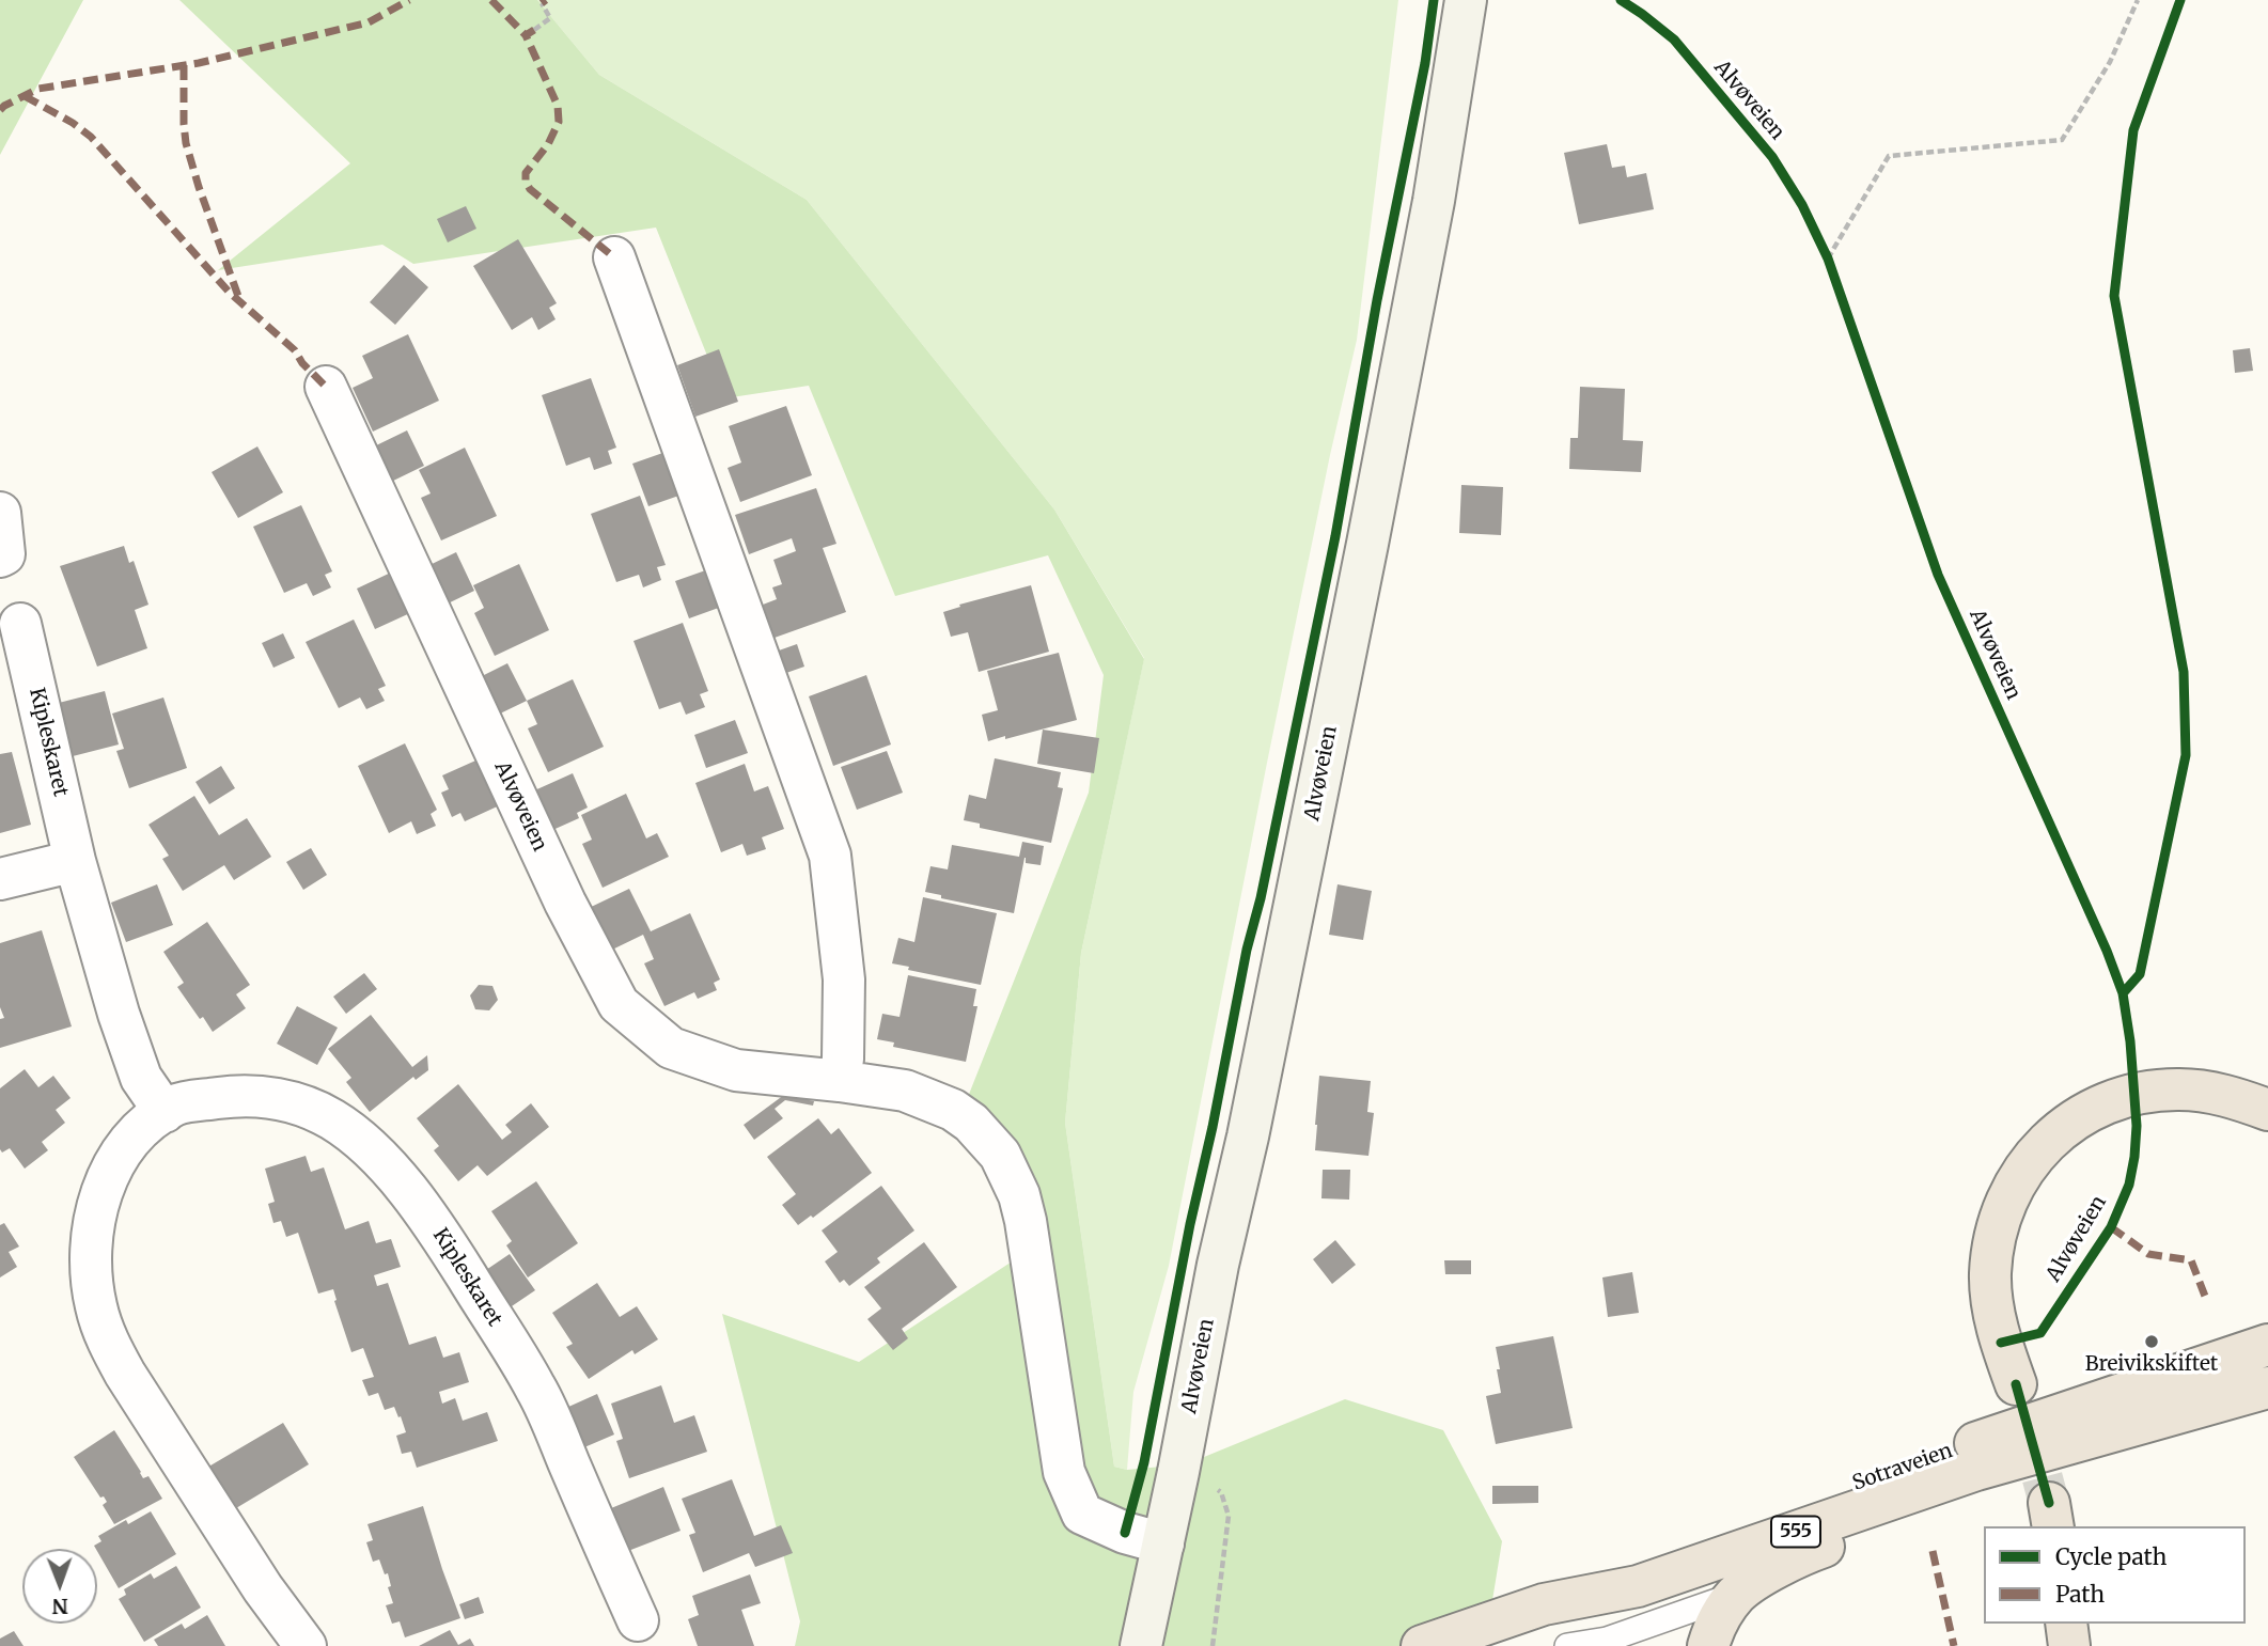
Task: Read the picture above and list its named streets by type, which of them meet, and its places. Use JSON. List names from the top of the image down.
{
  "streets": {
    "highway": ["Sotraveien", "555"],
    "main road": ["Alvøveien"],
    "street": ["Kipleskaret"]
  },
  "crossings": [
    ["Sotraveien", "555"]
  ],
  "places": ["Breivikskiftet"],
  "legend": ["Cycle path", "Path"],
  "north": "bottom"
}
